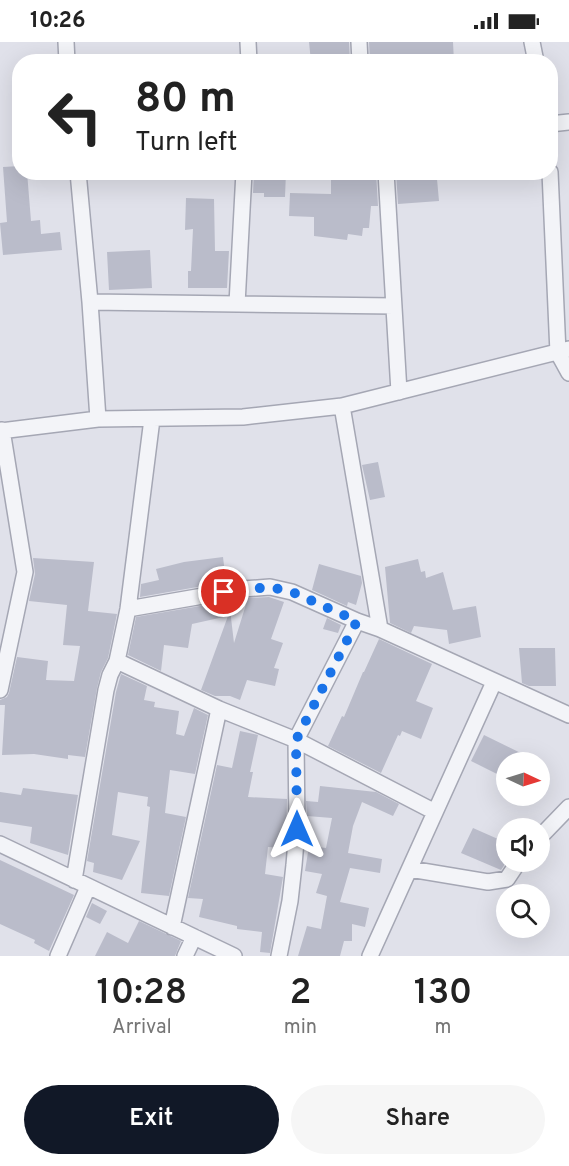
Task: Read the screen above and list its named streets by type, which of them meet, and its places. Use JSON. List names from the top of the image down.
{
  "north": "right",
  "page": {
    "status": "10:26",
    "turn": ["80 m", "Turn left"],
    "eta": [
      "10:28",
      "Arrival",
      "2",
      "min",
      "130",
      "m"
    ],
    "buttons": ["Exit", "Share"]
  }
}
